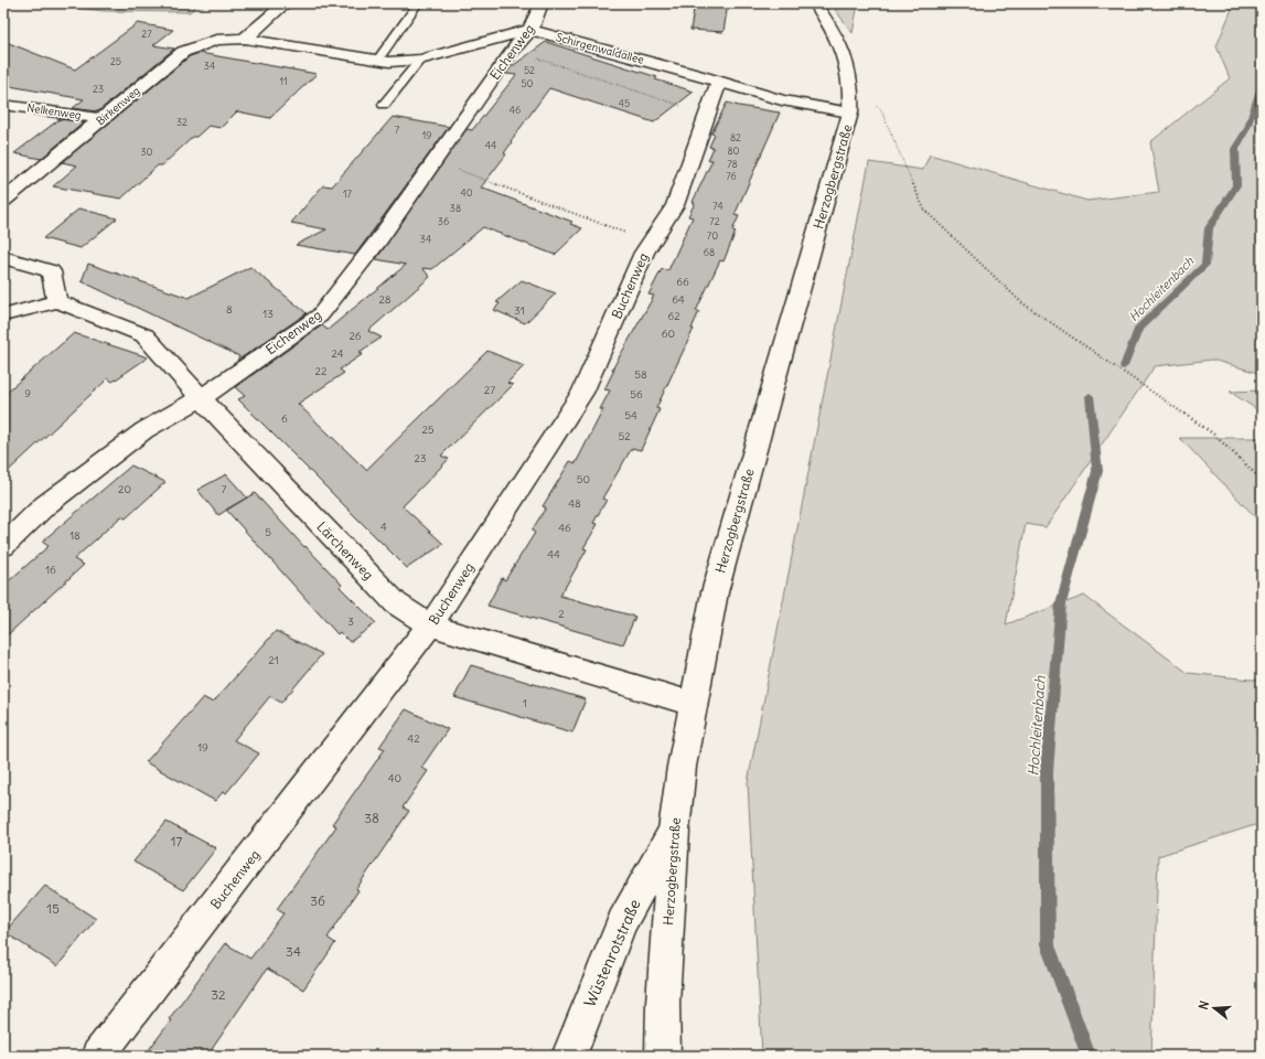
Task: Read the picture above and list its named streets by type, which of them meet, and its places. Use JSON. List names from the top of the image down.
{
  "streets": {
    "street": [
      "Schirgenwaldallee",
      "Eichenweg",
      "Birkenweg",
      "Nelkenweg",
      "Herzogbergstraße",
      "Buchenweg",
      "Lärchenweg",
      "Wüstenrotstraße"
    ]
  },
  "crossings": [
    ["Schirgenwaldallee", "Eichenweg"],
    ["Schirgenwaldallee", "Herzogbergstraße"],
    ["Schirgenwaldallee", "Buchenweg"],
    ["Eichenweg", "Lärchenweg"],
    ["Birkenweg", "Nelkenweg"],
    ["Herzogbergstraße", "Lärchenweg"],
    ["Herzogbergstraße", "Wüstenrotstraße"],
    ["Buchenweg", "Lärchenweg"]
  ],
  "water": ["Hochleitenbach"],
  "house_numbers": [
    "27",
    "25",
    "34",
    "52",
    "11",
    "50",
    "23",
    "45",
    "46",
    "32",
    "7",
    "19",
    "82",
    "44",
    "80",
    "30",
    "78",
    "76",
    "40",
    "17",
    "74",
    "38",
    "36",
    "72",
    "70",
    "34",
    "68",
    "66",
    "28",
    "64",
    "8",
    "31",
    "13",
    "62",
    "60",
    "26",
    "24",
    "22",
    "58",
    "27",
    "9",
    "56",
    "54",
    "6",
    "25",
    "52",
    "23",
    "50",
    "20",
    "7",
    "48",
    "4",
    "46",
    "5",
    "18",
    "44",
    "16",
    "2",
    "3",
    "21",
    "1",
    "42",
    "19",
    "40",
    "38",
    "17",
    "36",
    "15",
    "34",
    "32"
  ],
  "north": "left"
}
